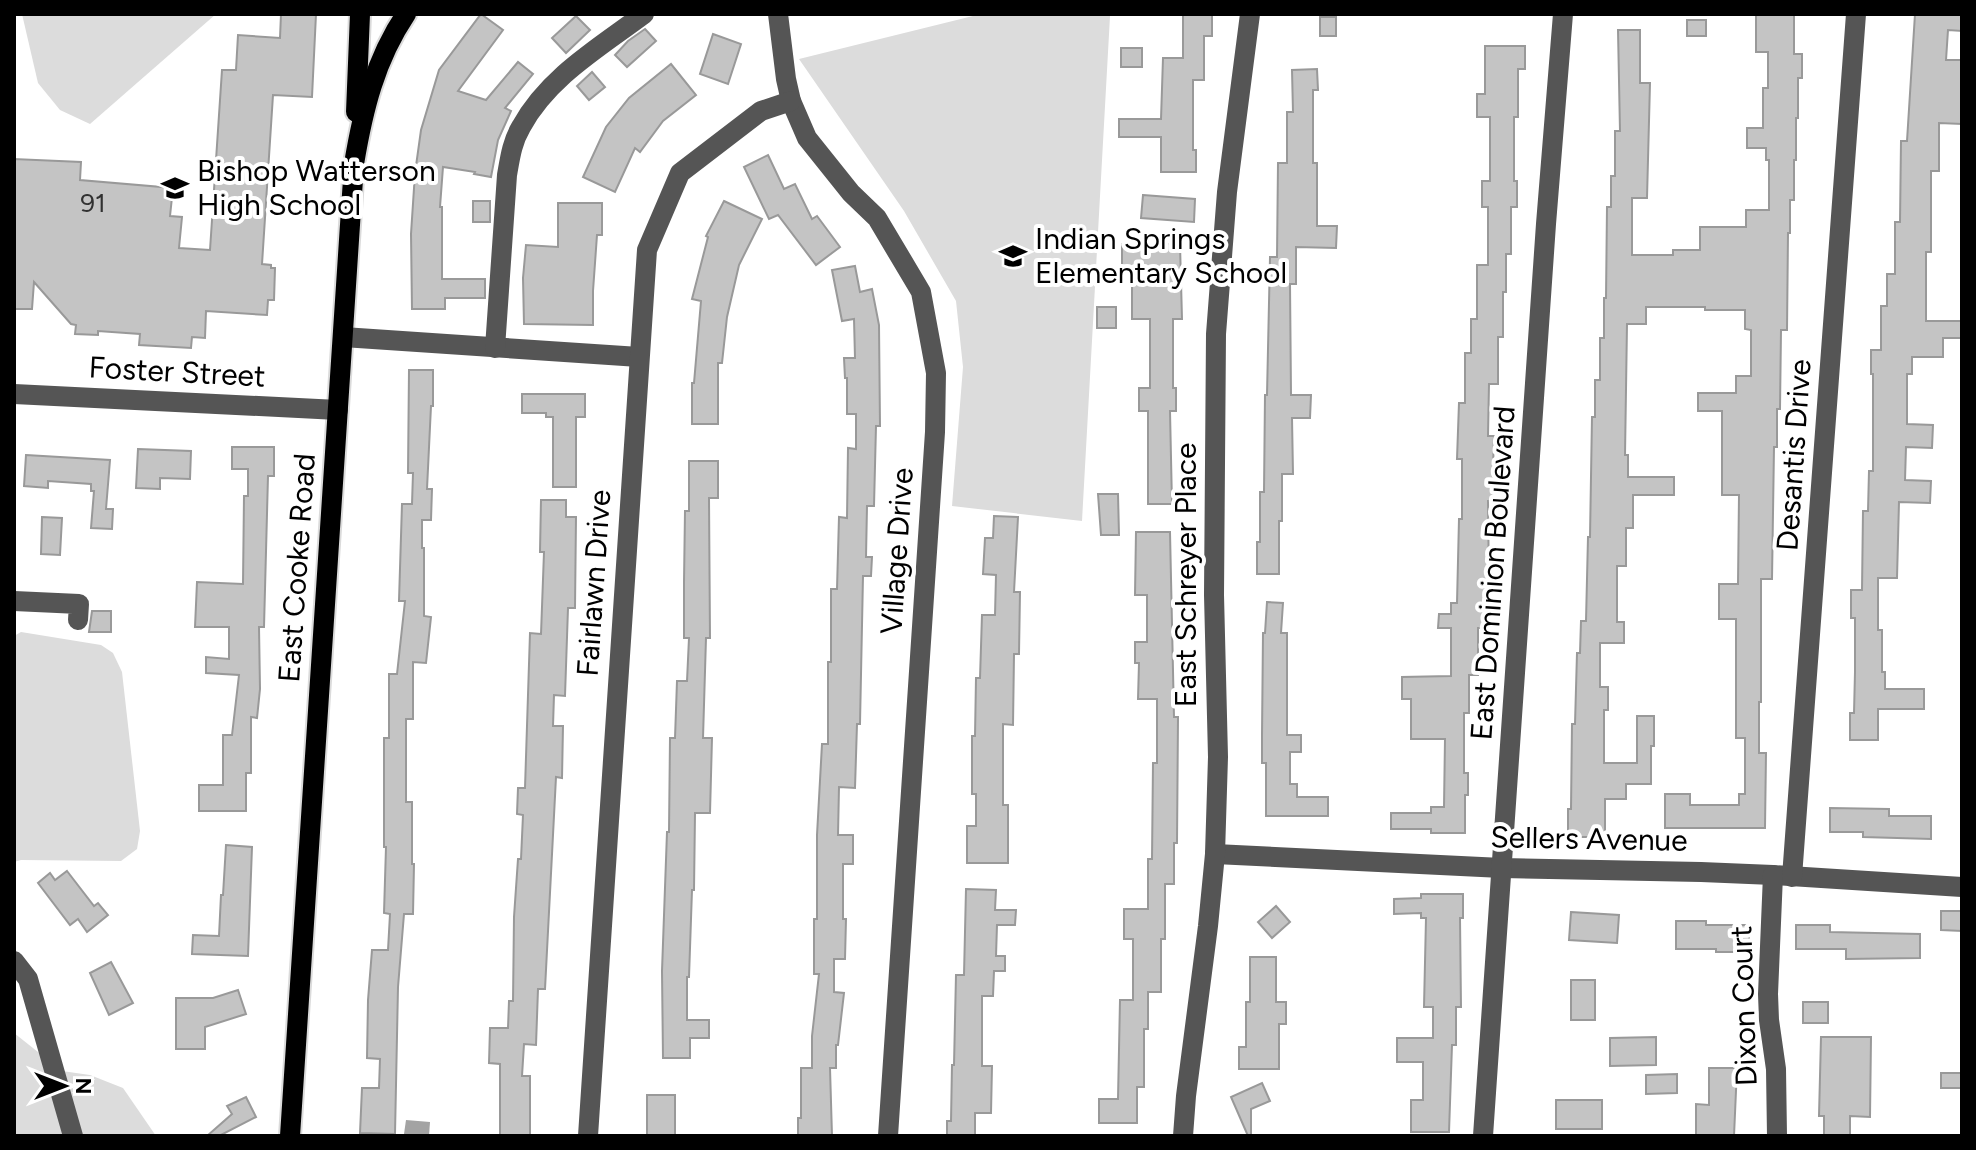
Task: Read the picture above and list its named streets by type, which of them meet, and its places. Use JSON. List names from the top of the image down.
{
  "streets": {
    "main road": ["East Cooke Road"],
    "street": [
      "Foster Street",
      "Desantis Drive",
      "Village Drive",
      "East Dominion Boulevard",
      "East Schreyer Place",
      "Fairlawn Drive",
      "Sellers Avenue",
      "Dixon Court"
    ]
  },
  "crossings": [
    ["Foster Street", "East Cooke Road"],
    ["Desantis Drive", "Sellers Avenue"],
    ["Desantis Drive", "Dixon Court"],
    ["Village Drive", "Fairlawn Drive"],
    ["East Dominion Boulevard", "Sellers Avenue"],
    ["East Schreyer Place", "Sellers Avenue"],
    ["Sellers Avenue", "Dixon Court"]
  ],
  "places": {
    "school or university": ["Bishop Watterson High School", "Indian Springs Elementary School"]
  },
  "house_numbers": ["91"],
  "north": "right"
}
